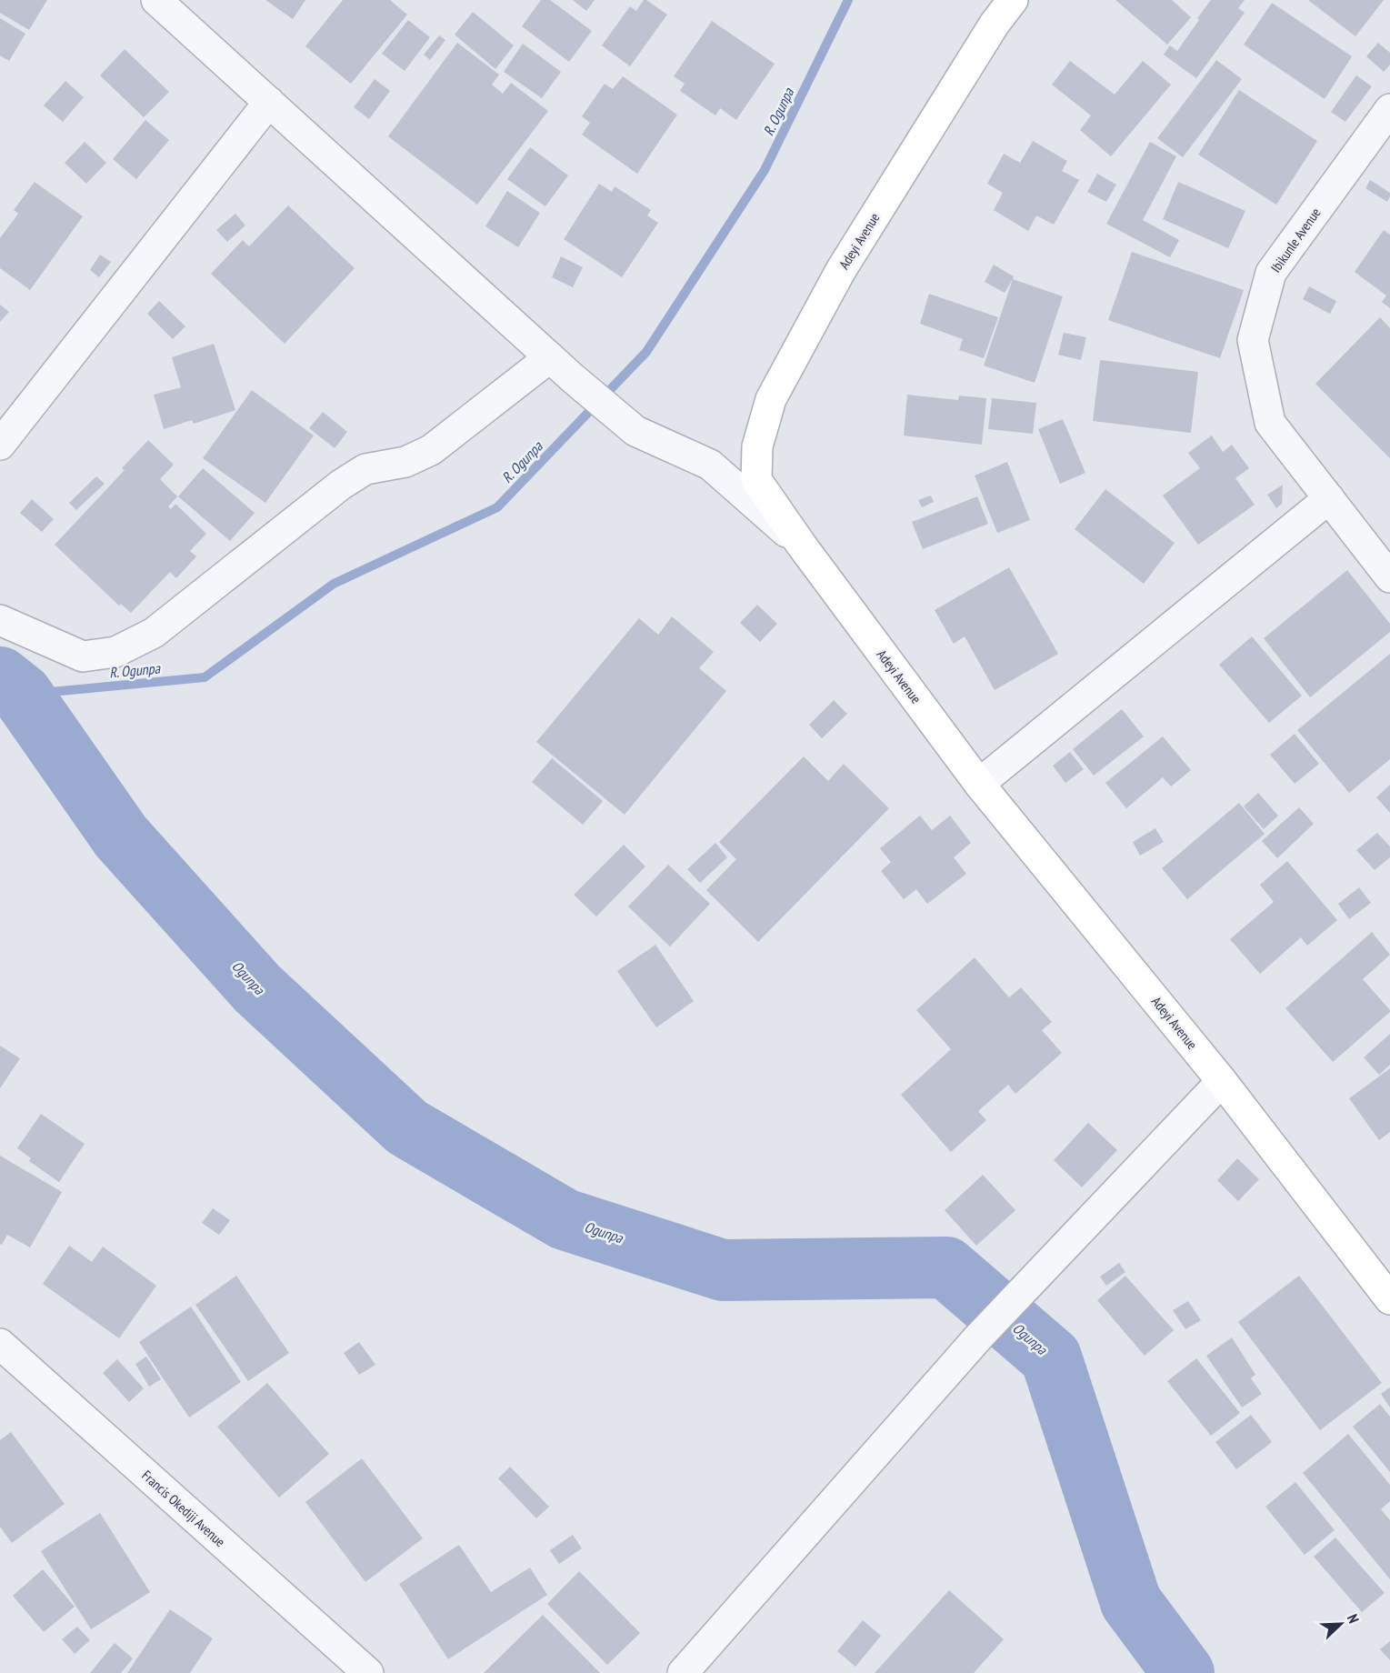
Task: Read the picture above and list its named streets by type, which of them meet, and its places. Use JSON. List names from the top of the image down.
{
  "streets": {
    "street": ["Ibikunle Avenue", "Adeyi Avenue", "Francis Okediji Avenue"]
  },
  "water": ["R. Ogunpa", "Ogunpa"],
  "north": "top right"
}
